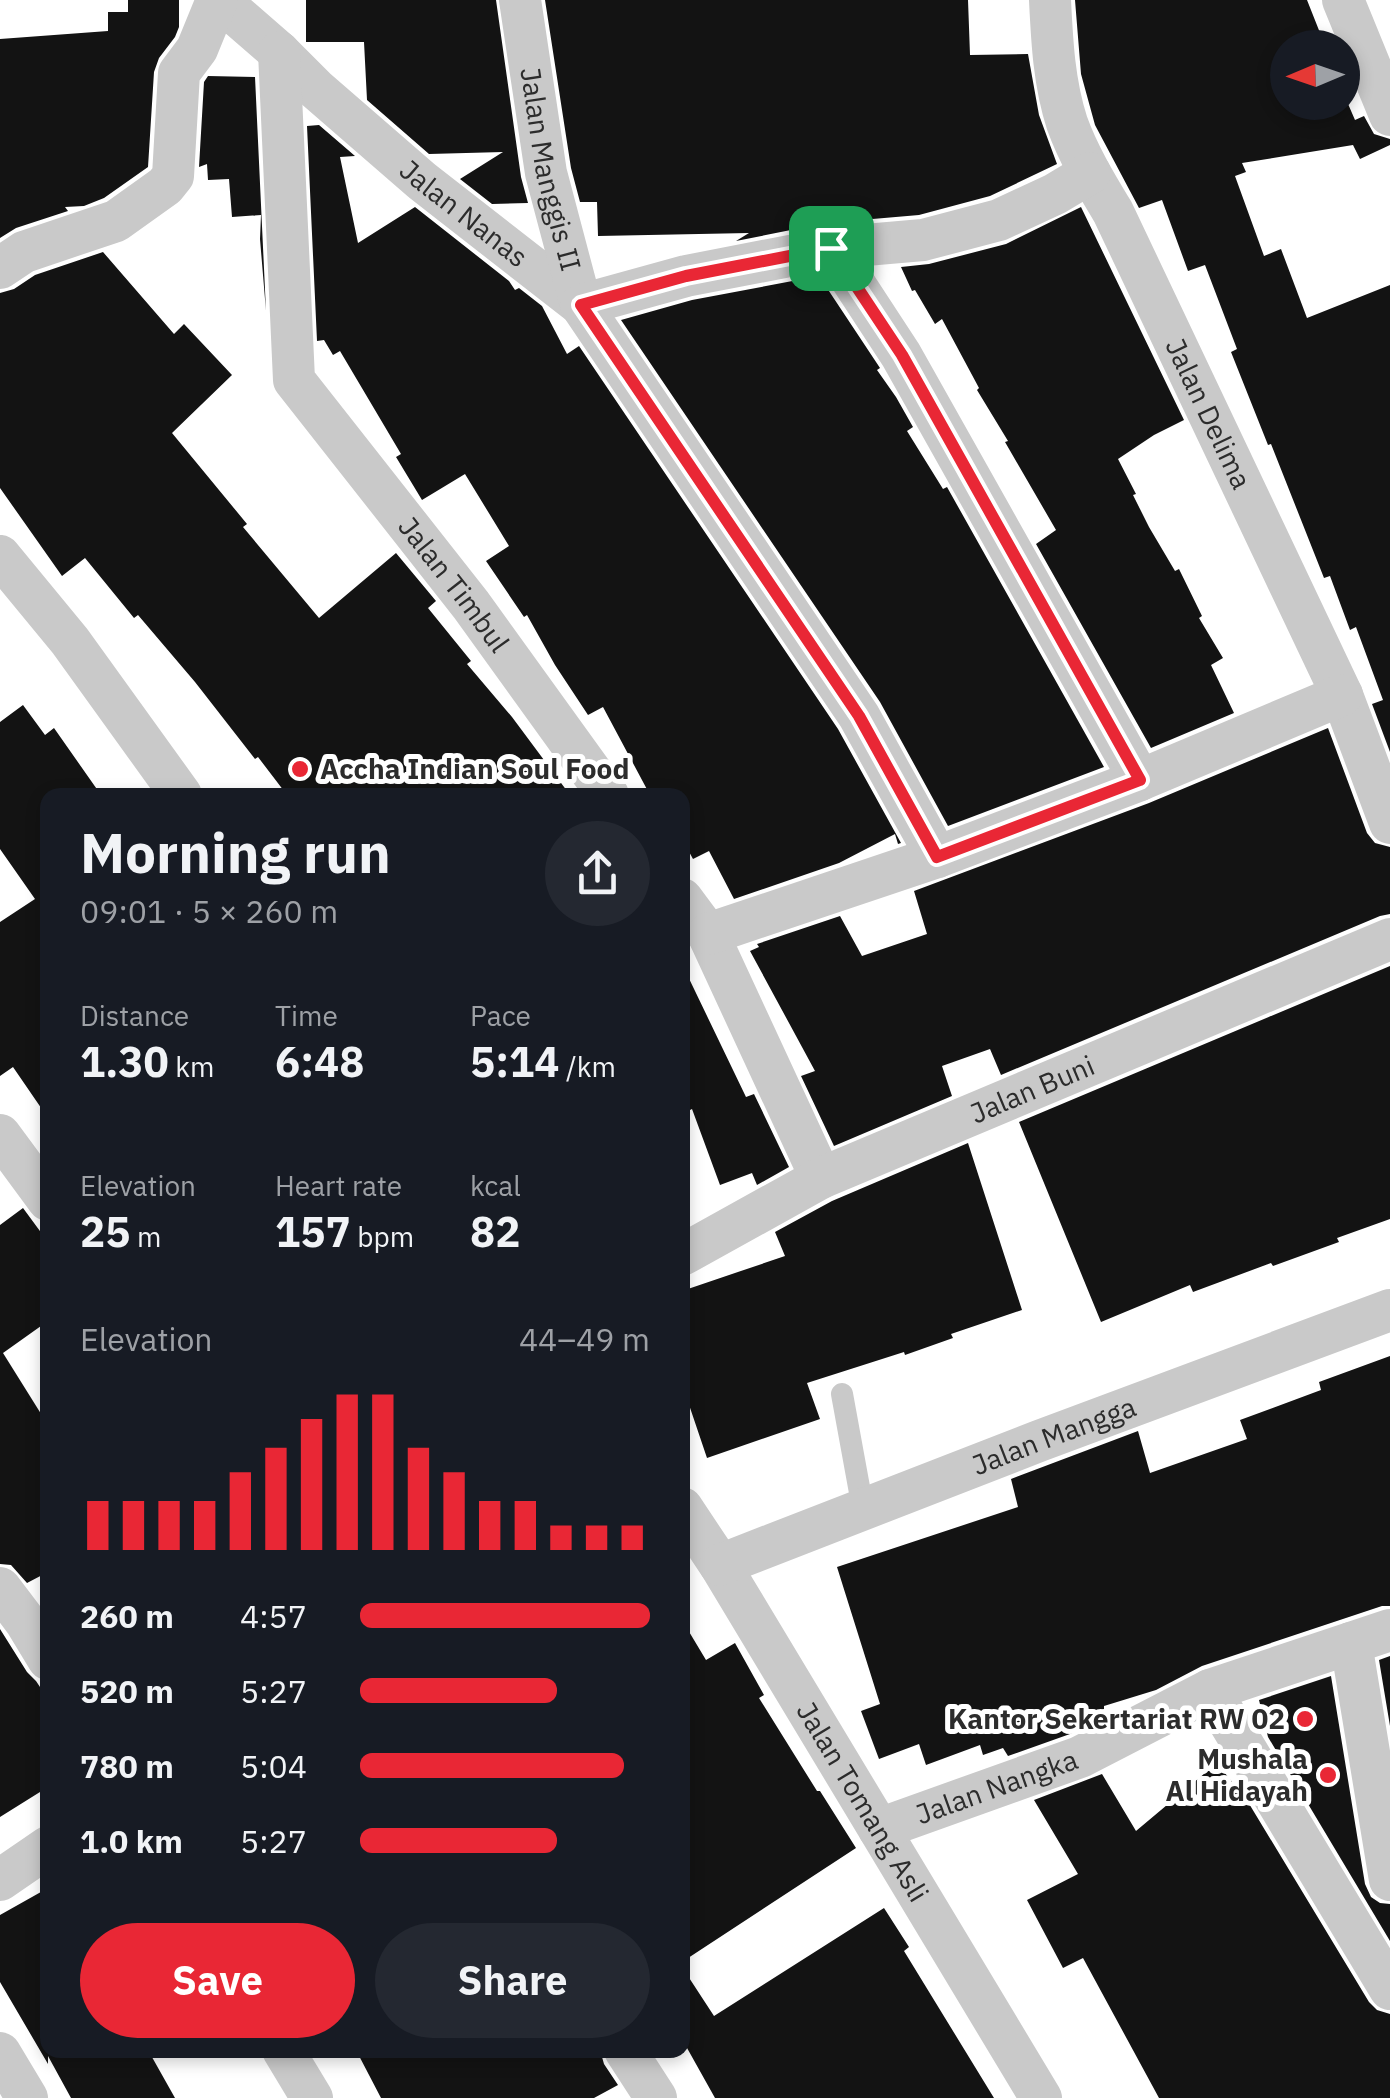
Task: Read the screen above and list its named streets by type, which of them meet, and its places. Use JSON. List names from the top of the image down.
{
  "streets": {
    "street": [
      "Jalan Manggis II",
      "Jalan Nanas",
      "Jalan Delima",
      "Jalan Timbul",
      "Jalan Buni",
      "Jalan Mangga",
      "Jalan Nangka",
      "Jalan Tomang Asli"
    ]
  },
  "crossings": [
    ["Jalan Manggis II", "Jalan Nanas"],
    ["Jalan Manggis II", "Jalan Delima"],
    ["Jalan Nanas", "Jalan Timbul"],
    ["Jalan Mangga", "Jalan Tomang Asli"],
    ["Jalan Nangka", "Jalan Tomang Asli"]
  ],
  "places": ["Accha Indian Soul Food", "Kantor Sekertariat RW 02", "Mushala Al Hidayah"],
  "north": "left",
  "page": {
    "heading": ["Morning run", "09:01 · 5 × 260 m"],
    "stats": [
      ["Distance", "1.30 km"],
      ["Time", "6:48"],
      ["Pace", "5:14 /km"],
      ["Elevation", "25 m"],
      ["Heart rate", "157 bpm"],
      ["kcal", "82"]
    ],
    "chart": ["Elevation", "44–49 m"],
    "list": [
      {
        "name": "260 m",
        "note": "4:57"
      },
      {
        "name": "520 m",
        "note": "5:27"
      },
      {
        "name": "780 m",
        "note": "5:04"
      },
      {
        "name": "1.0 km",
        "note": "5:27"
      }
    ],
    "buttons": ["Save", "Share"]
  }
}
